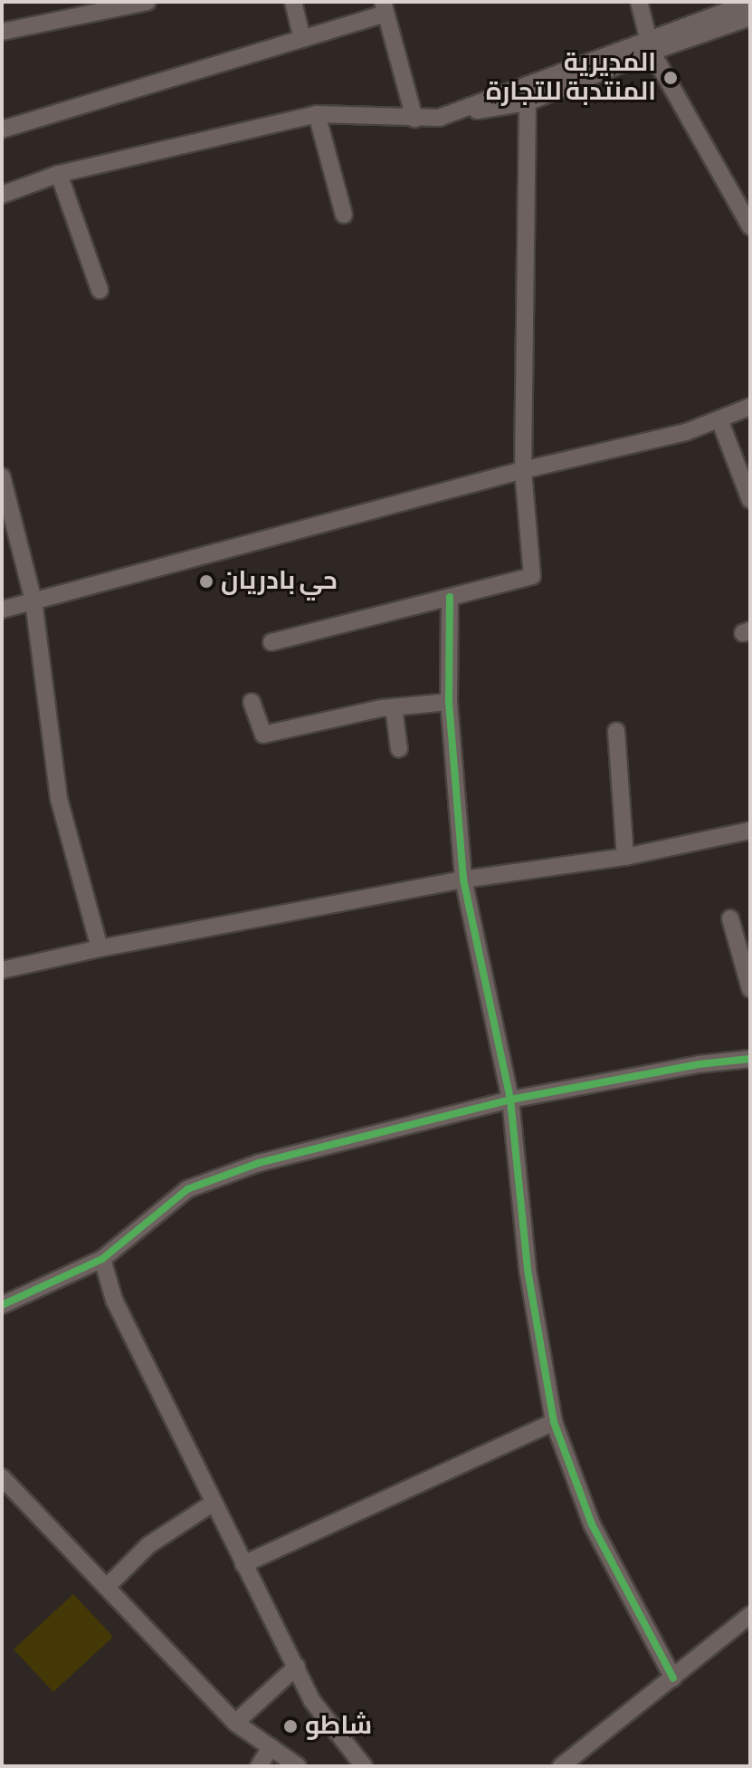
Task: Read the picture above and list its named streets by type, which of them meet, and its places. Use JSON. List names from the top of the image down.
{
  "places": ["المديرية المنتدبة للتجارة", "حي بادريان", "شاطو"]
}
